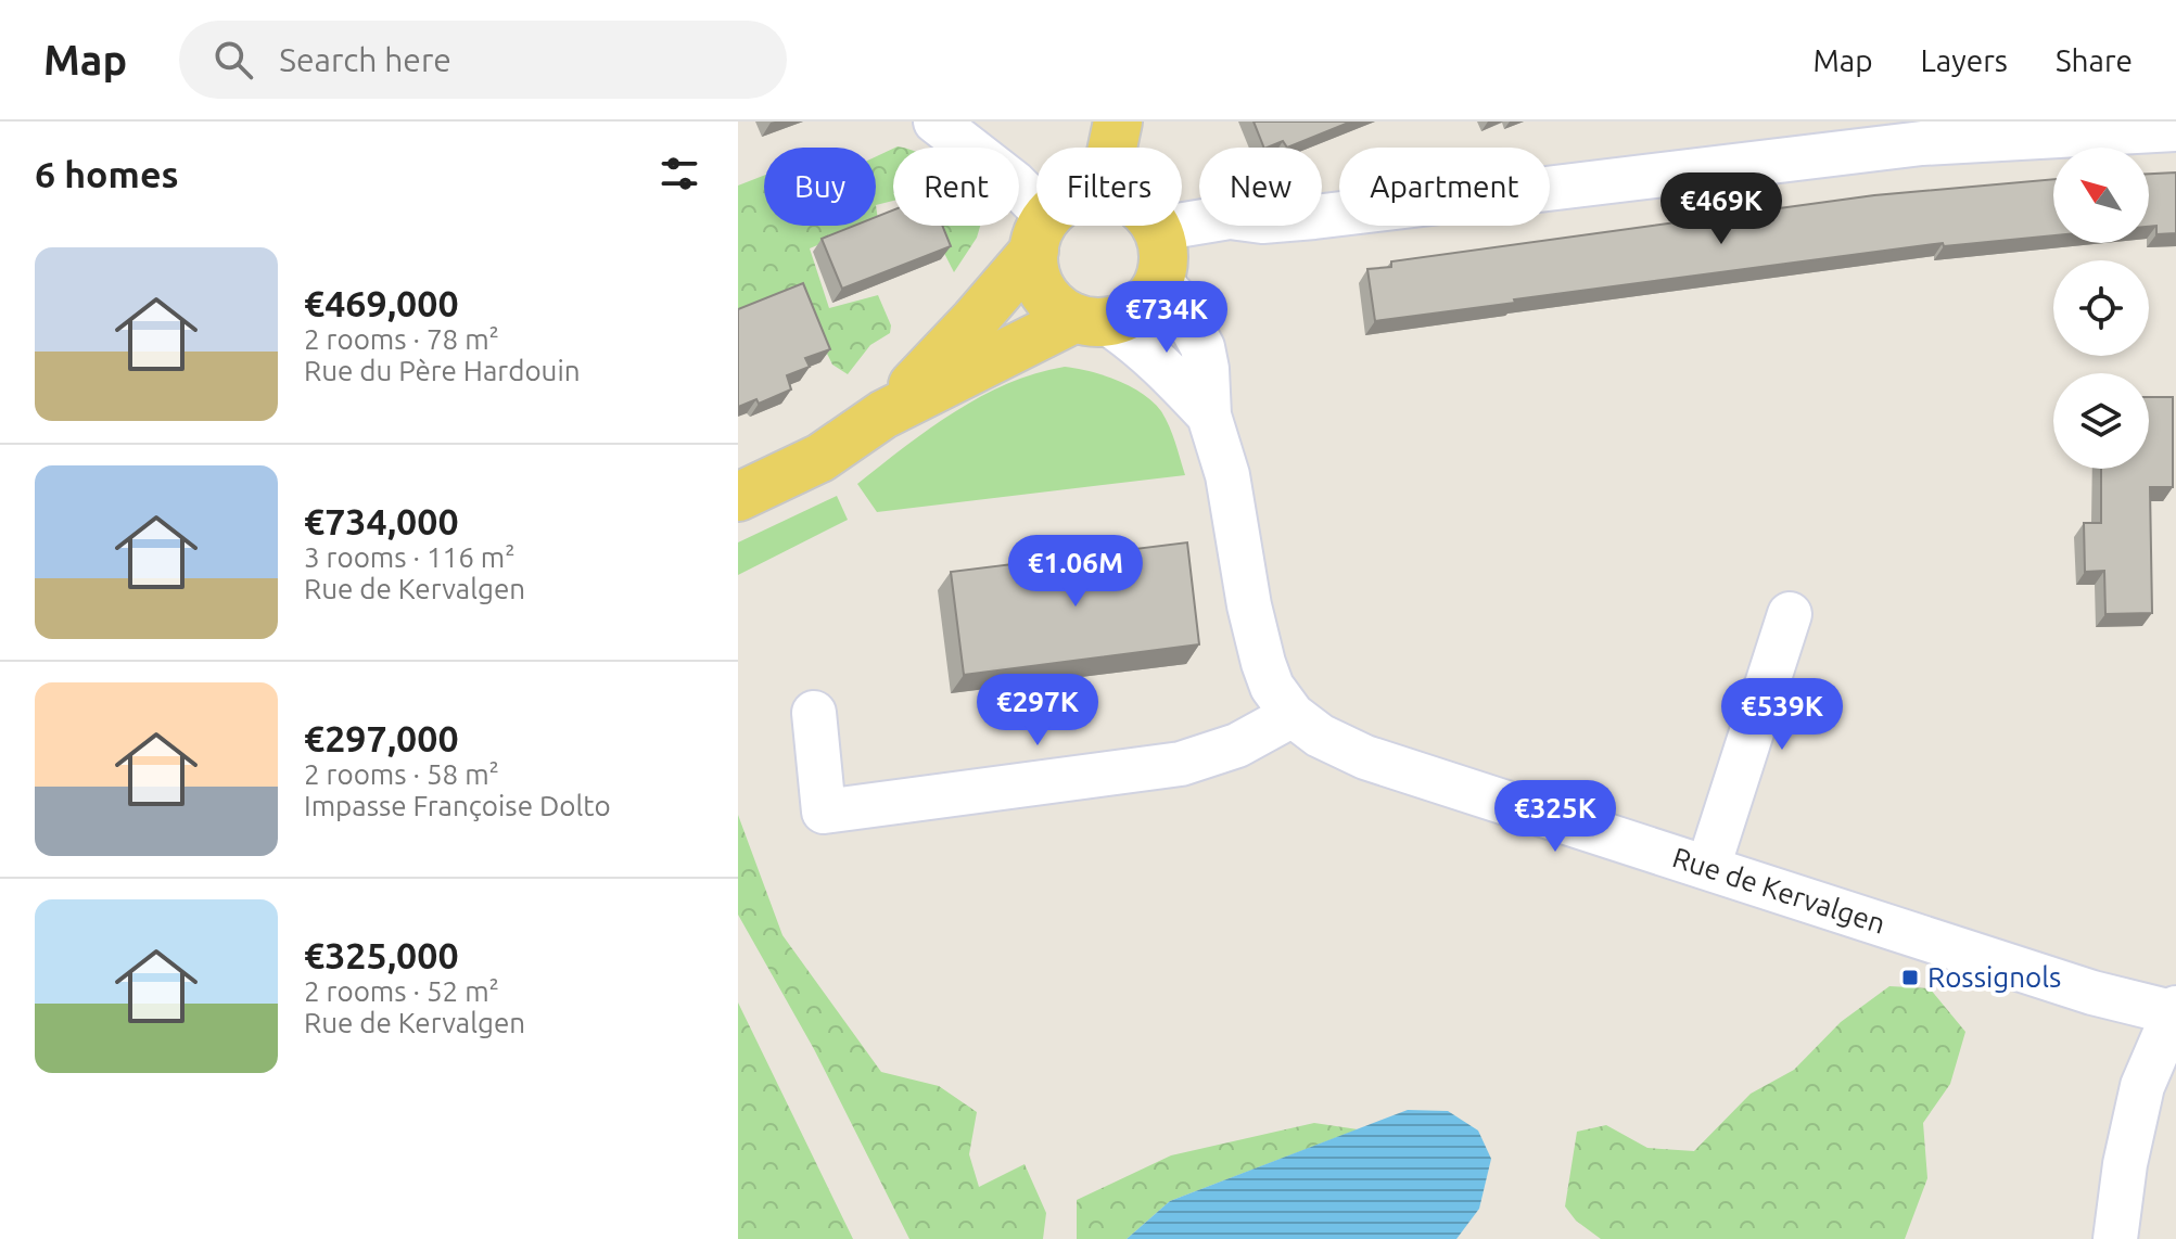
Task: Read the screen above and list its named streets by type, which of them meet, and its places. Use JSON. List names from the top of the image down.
{
  "streets": {
    "street": ["Rue de Kervalgen"]
  },
  "places": {
    "transit": ["Rossignols"]
  },
  "north": "top left",
  "page": {
    "header": "Map",
    "search": "Search here",
    "nav": ["Map", "Layers", "Share"],
    "heading": "6 homes",
    "chip": [
      "Buy",
      "Rent",
      "Filters",
      "New",
      "Apartment"
    ],
    "price": [
      "€469K",
      "€734K",
      "€1.06M",
      "€297K",
      "€539K",
      "€325K"
    ],
    "list": [
      {
        "name": "€469,000",
        "note": "2 rooms · 78 m² · Rue du Père Hardouin"
      },
      {
        "name": "€734,000",
        "note": "3 rooms · 116 m² · Rue de Kervalgen"
      },
      {
        "name": "€297,000",
        "note": "2 rooms · 58 m² · Impasse Françoise Dolto"
      },
      {
        "name": "€325,000",
        "note": "2 rooms · 52 m² · Rue de Kervalgen"
      }
    ]
  }
}
